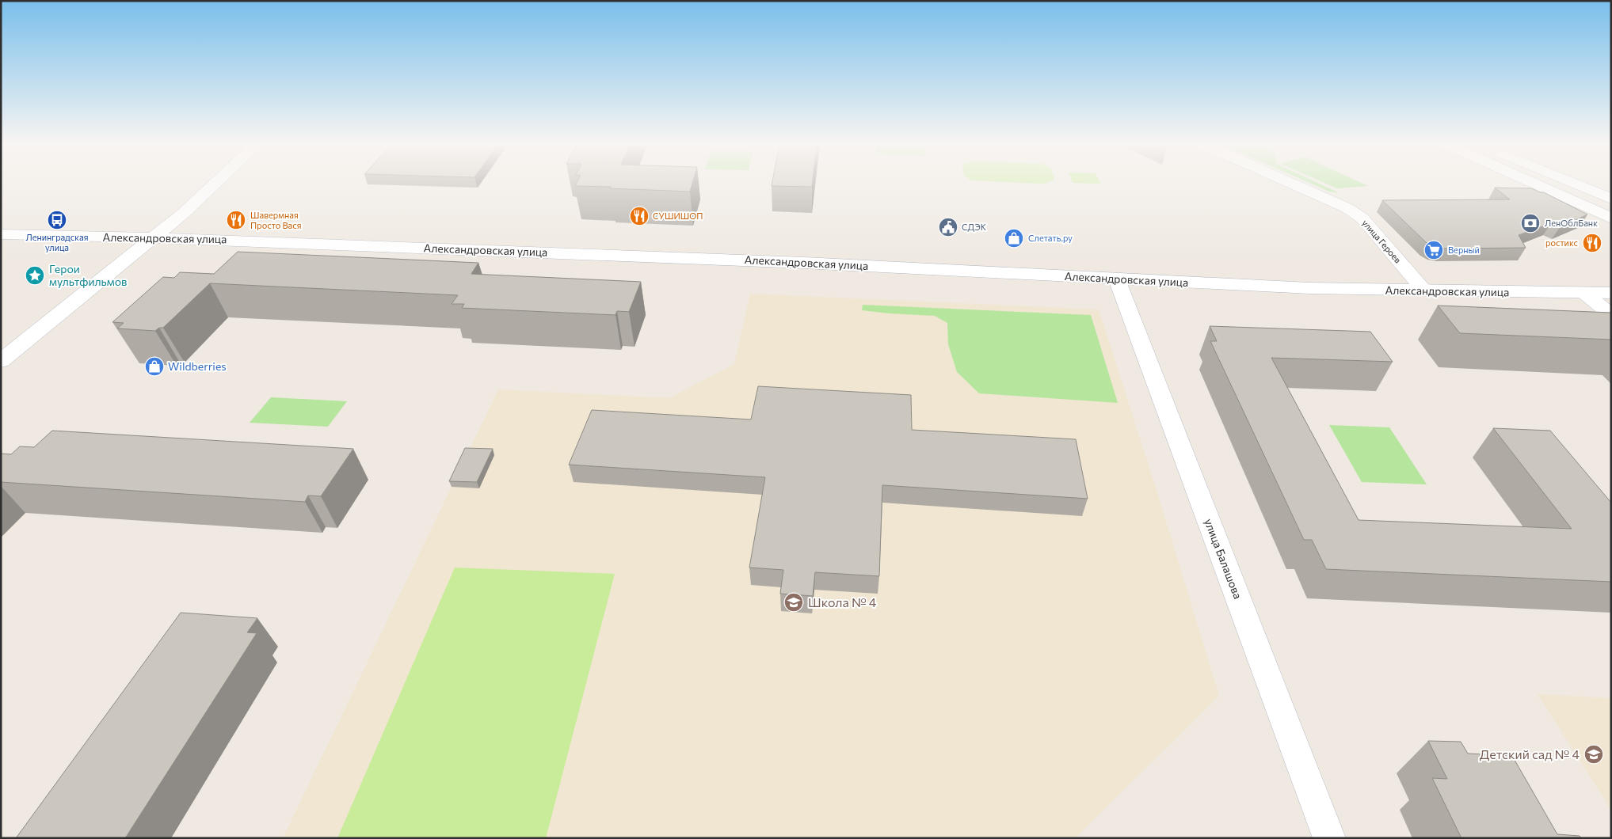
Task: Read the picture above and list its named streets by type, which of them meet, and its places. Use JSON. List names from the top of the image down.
{
  "streets": {
    "street": ["Александровская улица", "улица Героев", "улица Балашова"]
  },
  "crossings": [
    ["Александровская улица", "улица Героев"],
    ["Александровская улица", "улица Балашова"]
  ],
  "places": {
    "restaurant": ["СУШИШОП", "Шавермная Просто Вася", "ростикс"],
    "bus stop": ["Ленинградская улица"],
    "bank": ["ЛенОблБанк"],
    "public building": ["СДЭК"],
    "shop": ["Слетать.ру", "Wildberries"],
    "supermarket": ["Верный"],
    "place": ["Герои мультфильмов"],
    "school or university": ["Школа № 4", "Детский сад № 4"]
  }
}
